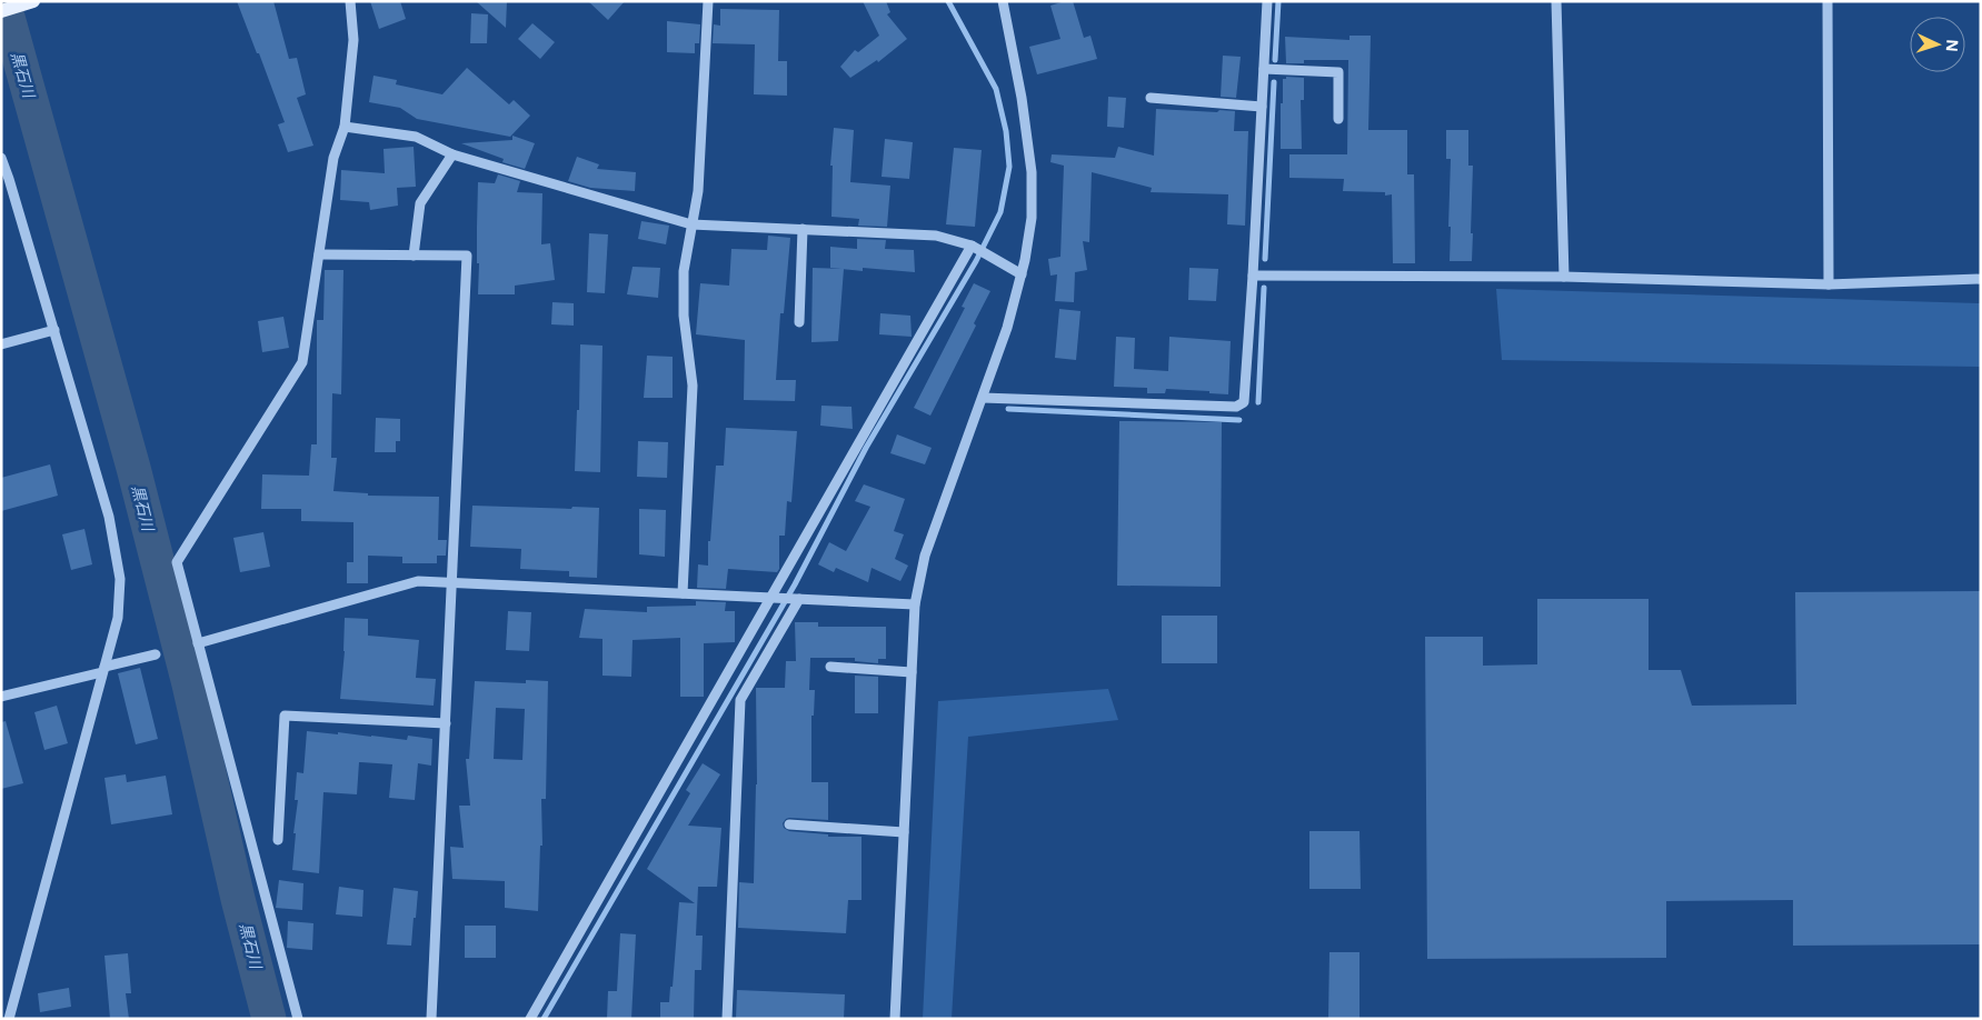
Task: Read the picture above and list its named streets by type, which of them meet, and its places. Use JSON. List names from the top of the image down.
{
  "water": ["黒石川"],
  "north": "right"
}
